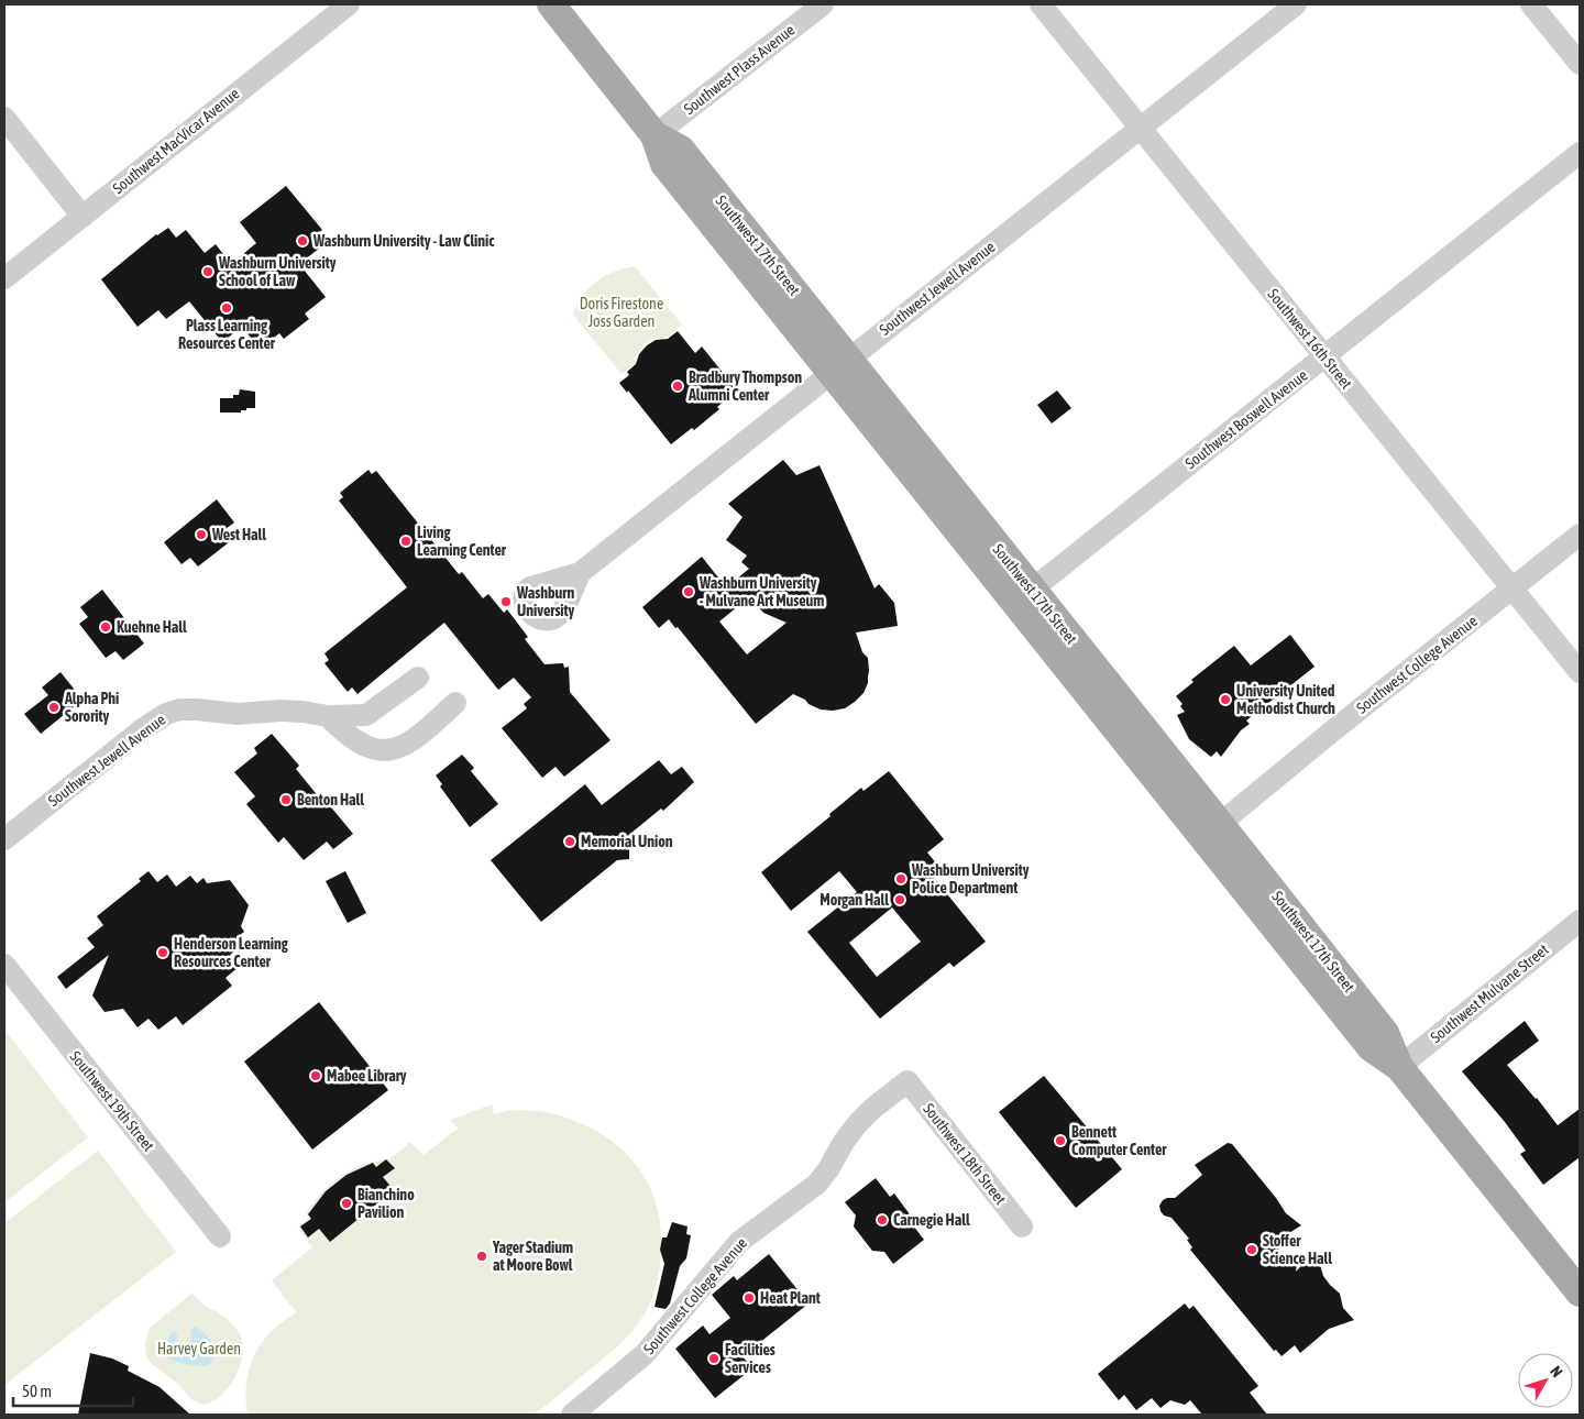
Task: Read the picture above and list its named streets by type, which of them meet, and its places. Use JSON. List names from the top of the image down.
{
  "streets": {
    "main road": ["Southwest 17th Street"],
    "street": [
      "Southwest Plass Avenue",
      "Southwest MacVicar Avenue",
      "Southwest Jewell Avenue",
      "Southwest 16th Street",
      "Southwest Boswell Avenue",
      "Southwest College Avenue",
      "Southwest Mulvane Street",
      "Southwest 19th Street",
      "Southwest 18th Street"
    ]
  },
  "crossings": [
    ["Southwest Plass Avenue", "Southwest 17th Street"],
    ["Southwest 17th Street", "Southwest Jewell Avenue"],
    ["Southwest 17th Street", "Southwest Boswell Avenue"],
    ["Southwest 17th Street", "Southwest College Avenue"],
    ["Southwest 17th Street", "Southwest Mulvane Street"],
    ["Southwest Jewell Avenue", "Southwest 16th Street"],
    ["Southwest 16th Street", "Southwest Boswell Avenue"],
    ["Southwest 16th Street", "Southwest College Avenue"],
    ["Southwest College Avenue", "Southwest 18th Street"]
  ],
  "parks": ["Doris Firestone Joss Garden", "Harvey Garden"],
  "places": [
    "Washburn University - Law Clinic",
    "Washburn University School of Law",
    "Plass Learning Resources Center",
    "Bradbury Thompson Alumni Center",
    "West Hall",
    "Living Learning Center",
    "Washburn University - Mulvane Art Museum",
    "Washburn University",
    "Kuehne Hall",
    "University United Methodist Church",
    "Alpha Phi Sorority",
    "Benton Hall",
    "Memorial Union",
    "Washburn University Police Department",
    "Morgan Hall",
    "Henderson Learning Resources Center",
    "Mabee Library",
    "Bennett Computer Center",
    "Bianchino Pavilion",
    "Carnegie Hall",
    "Stoffer Science Hall",
    "Yager Stadium at Moore Bowl",
    "Heat Plant",
    "Facilities Services"
  ],
  "scale_bar": "50 m",
  "north": "top right"
}
